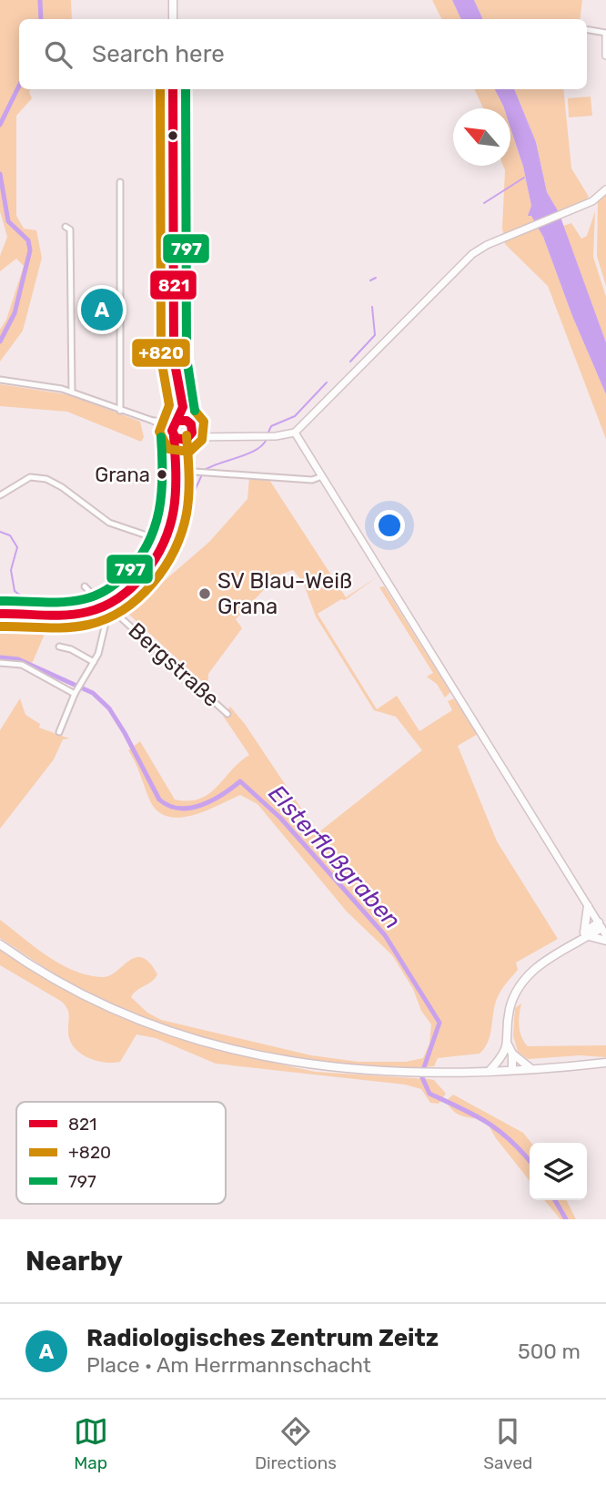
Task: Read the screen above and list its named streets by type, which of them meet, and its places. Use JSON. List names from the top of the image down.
{
  "streets": {
    "street": ["Bergstraße"]
  },
  "water": ["Elsterfloßgraben"],
  "places": ["Grana", "SV Blau-Weiß Grana"],
  "lines": ["transit line 821", "transit line +820", "transit line 797"],
  "legend": ["821", "+820", "797"],
  "north": "top left",
  "page": {
    "search": "Search here",
    "pins": "A",
    "heading": "Nearby",
    "list": [
      {
        "mark": "A",
        "name": "Radiologisches Zentrum Zeitz",
        "note": "Place · Am Herrmannschacht",
        "value": "500 m"
      }
    ],
    "nav": ["Map", "Directions", "Saved"]
  }
}
